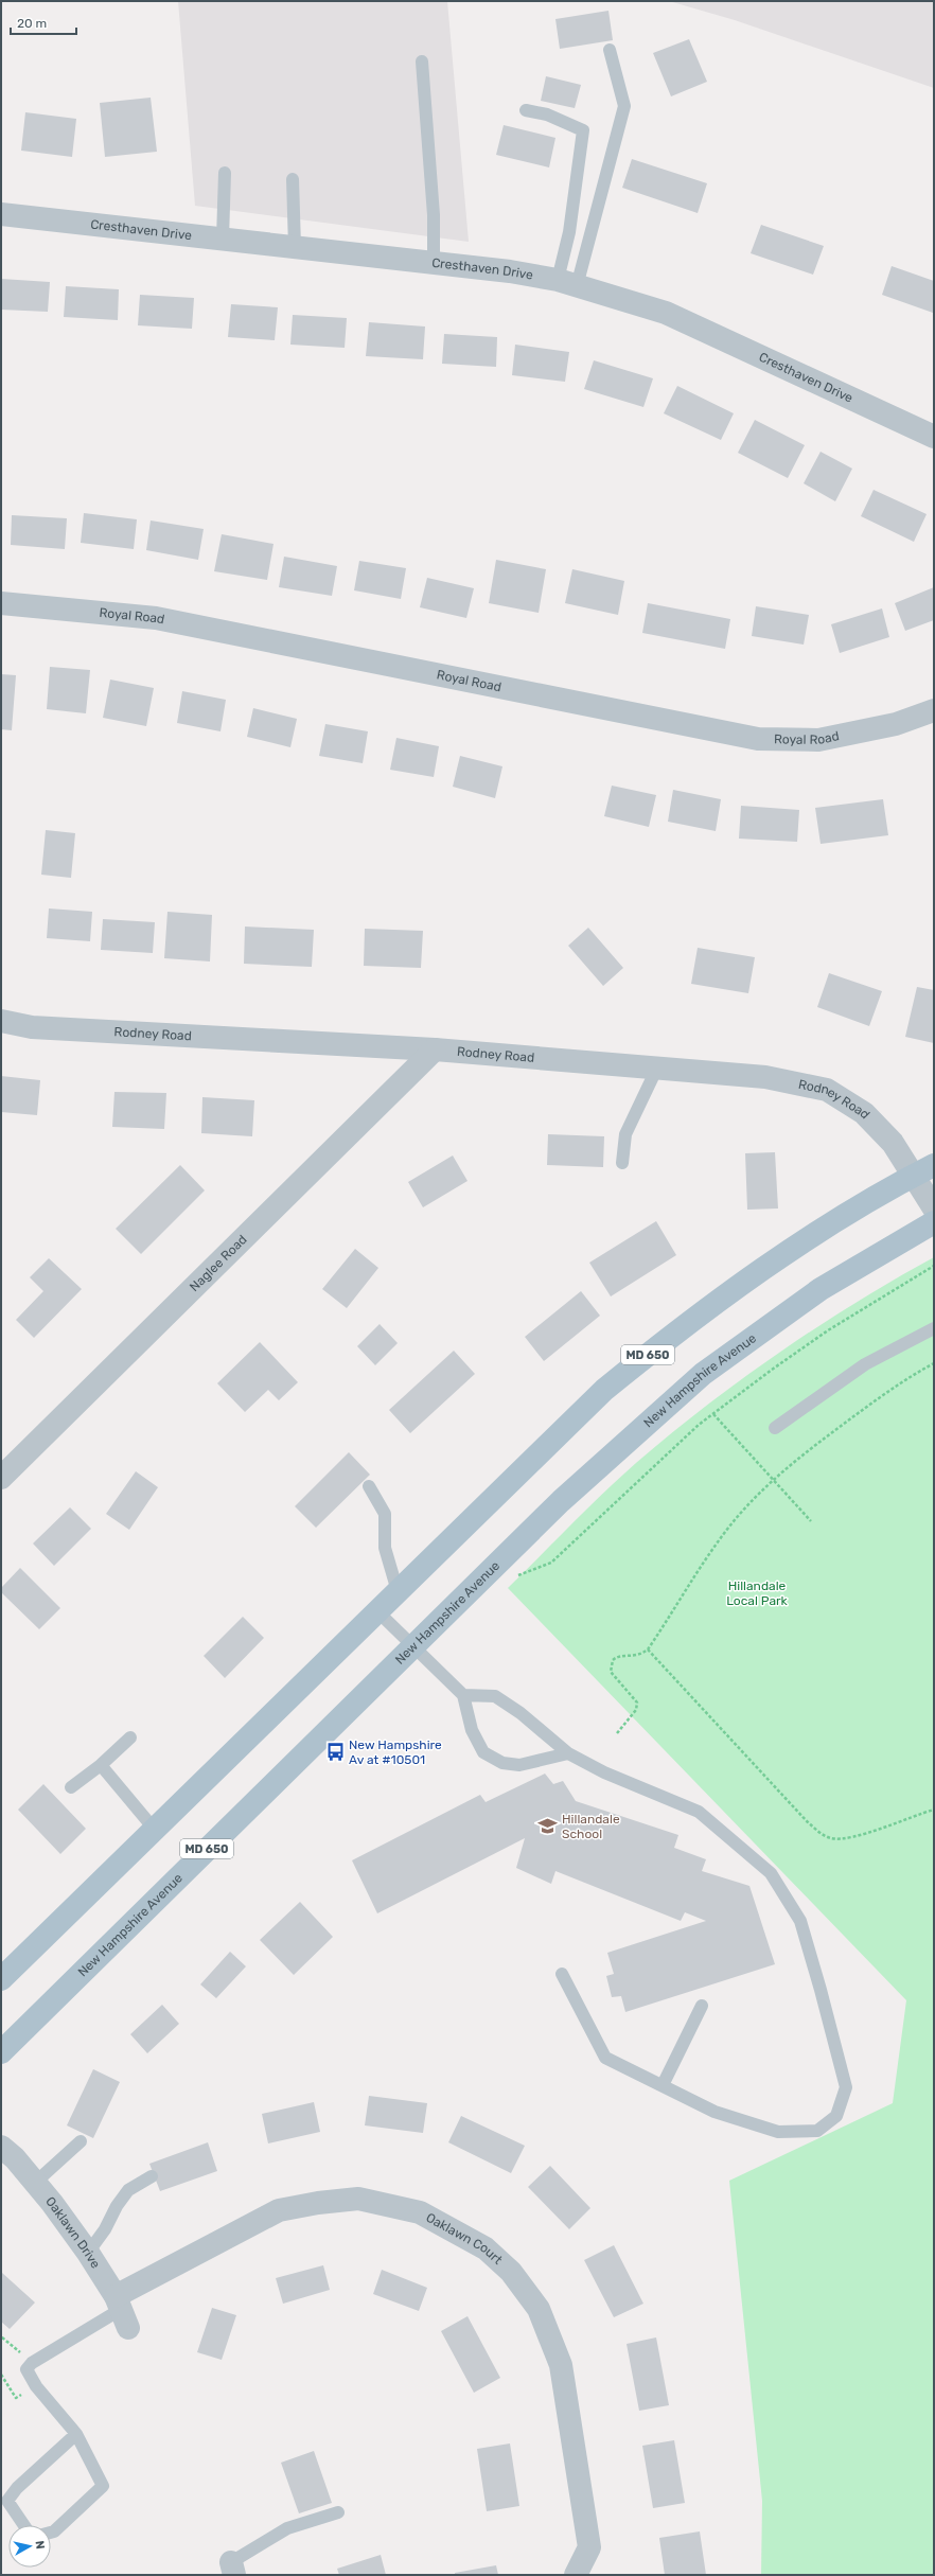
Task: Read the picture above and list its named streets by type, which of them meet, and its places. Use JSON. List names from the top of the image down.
{
  "streets": {
    "main road": ["MD 650", "New Hampshire Avenue"],
    "street": [
      "Cresthaven Drive",
      "Royal Road",
      "Rodney Road",
      "Naglee Road",
      "Oaklawn Drive",
      "Oaklawn Court"
    ]
  },
  "crossings": [
    ["Rodney Road", "Naglee Road"],
    ["Rodney Road", "MD 650"],
    ["Oaklawn Drive", "Oaklawn Court"]
  ],
  "parks": ["Hillandale Local Park"],
  "places": {
    "bus stop": ["New Hampshire Av at #10501"],
    "school or university": ["Hillandale School"]
  },
  "scale_bar": "20 m",
  "north": "right"
}
